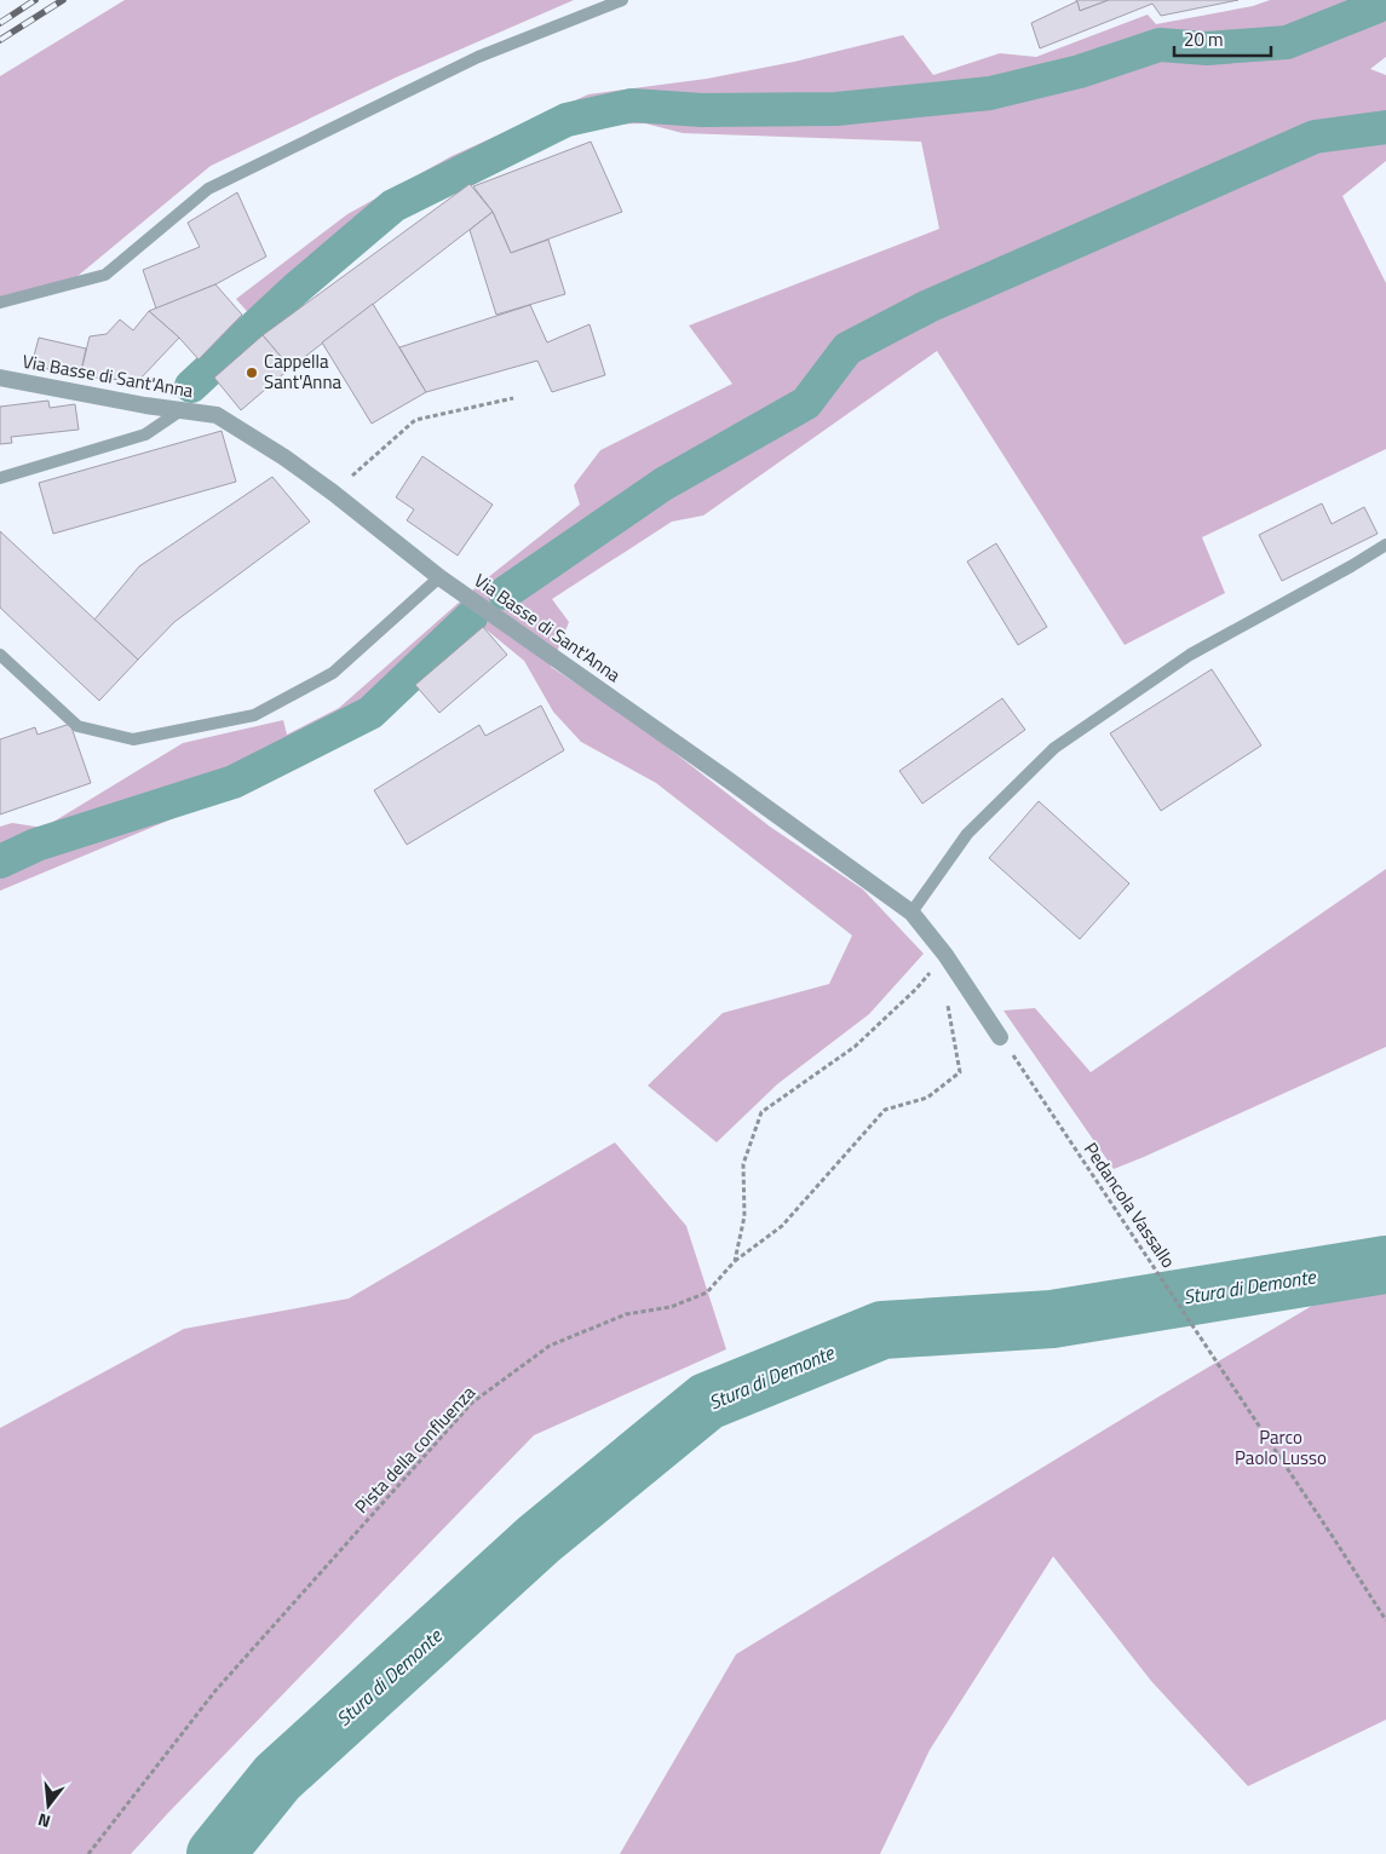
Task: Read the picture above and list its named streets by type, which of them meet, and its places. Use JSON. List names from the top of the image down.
{
  "streets": {
    "street": ["Via Basse di Sant'Anna"],
    "path": ["Pedancola Vassallo", "Pista della confluenza"]
  },
  "crossings": [
    ["Via Basse di Sant'Anna", "Pedancola Vassallo"],
    ["Via Basse di Sant'Anna", "Pista della confluenza"]
  ],
  "water": ["Stura di Demonte"],
  "parks": ["Parco Paolo Lusso"],
  "places": ["Cappella Sant'Anna"],
  "scale_bar": "20 m",
  "north": "bottom"
}
